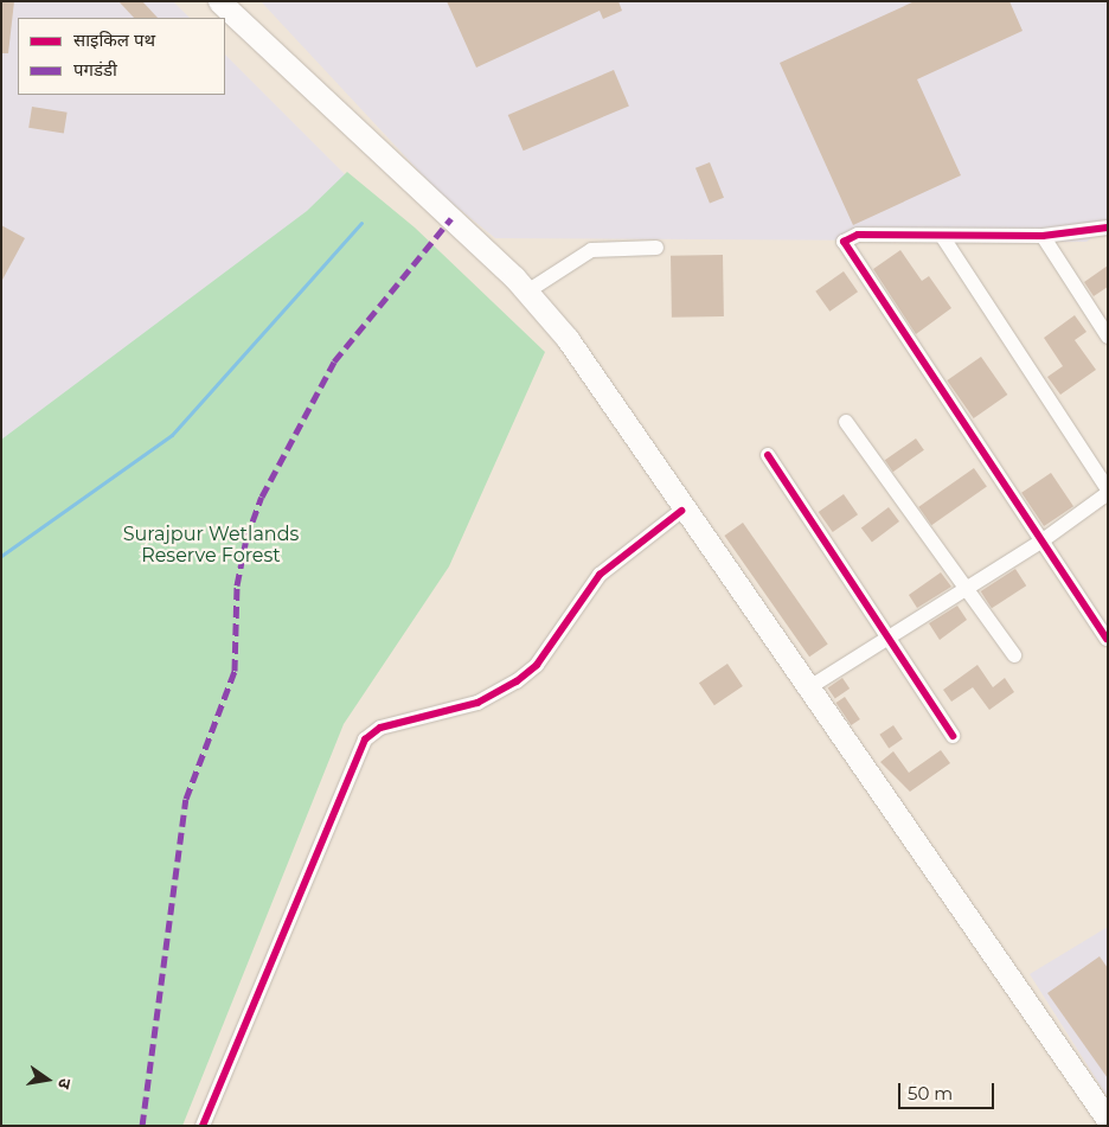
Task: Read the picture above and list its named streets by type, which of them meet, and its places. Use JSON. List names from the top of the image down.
{
  "parks": ["Surajpur Wetlands Reserve Forest"],
  "legend": ["साइकिल पथ", "पगडंडी"],
  "scale_bar": "50 m",
  "north": "right"
}
